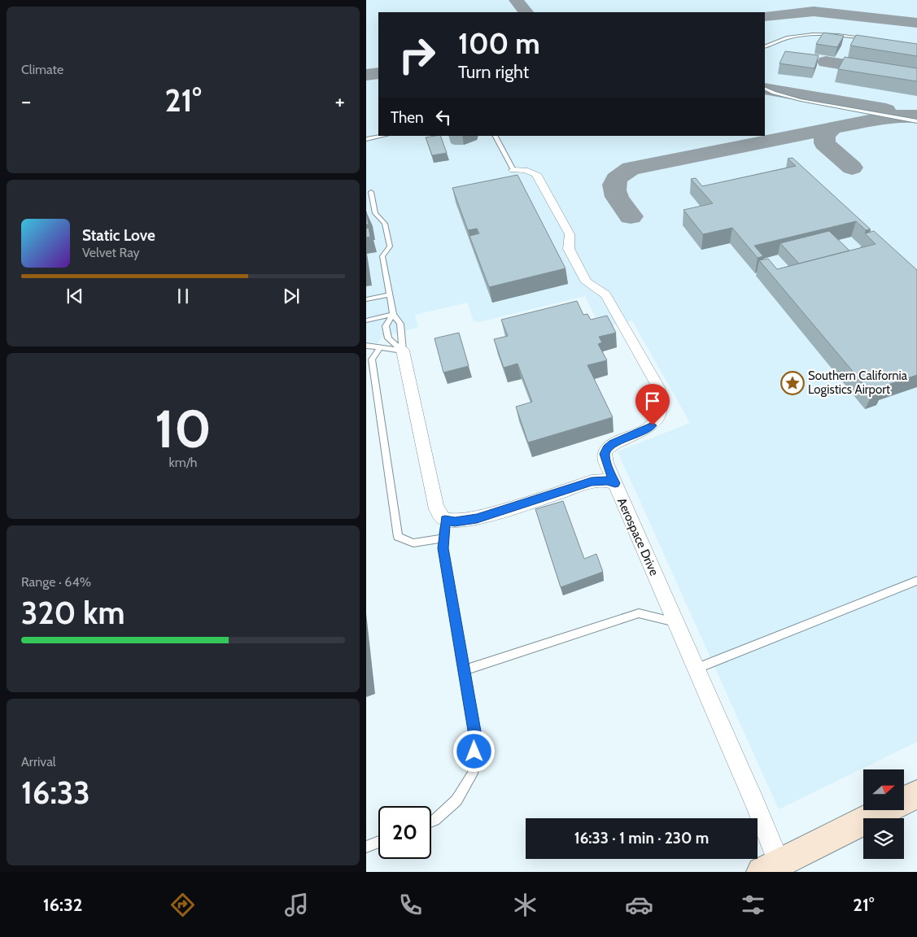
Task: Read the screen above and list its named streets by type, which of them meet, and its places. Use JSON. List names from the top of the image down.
{
  "streets": {
    "street": ["Aerospace Drive"]
  },
  "places": {
    "place": ["Southern California Logistics Airport"]
  },
  "north": "right",
  "page": {
    "tile": [
      "Climate",
      ["10", "km/h"],
      ["Range · 64%", "320 km"],
      ["Arrival", "16:33"]
    ],
    "turn": ["100 m", "Turn right"],
    "heat": ["−", "21°", "+"],
    "then": "Then",
    "song": ["Static Love", "Velvet Ray"],
    "limit": "20",
    "trip": "16:33 · 1 min · 230 m",
    "tabs": ["16:32", "21°"]
  }
}
